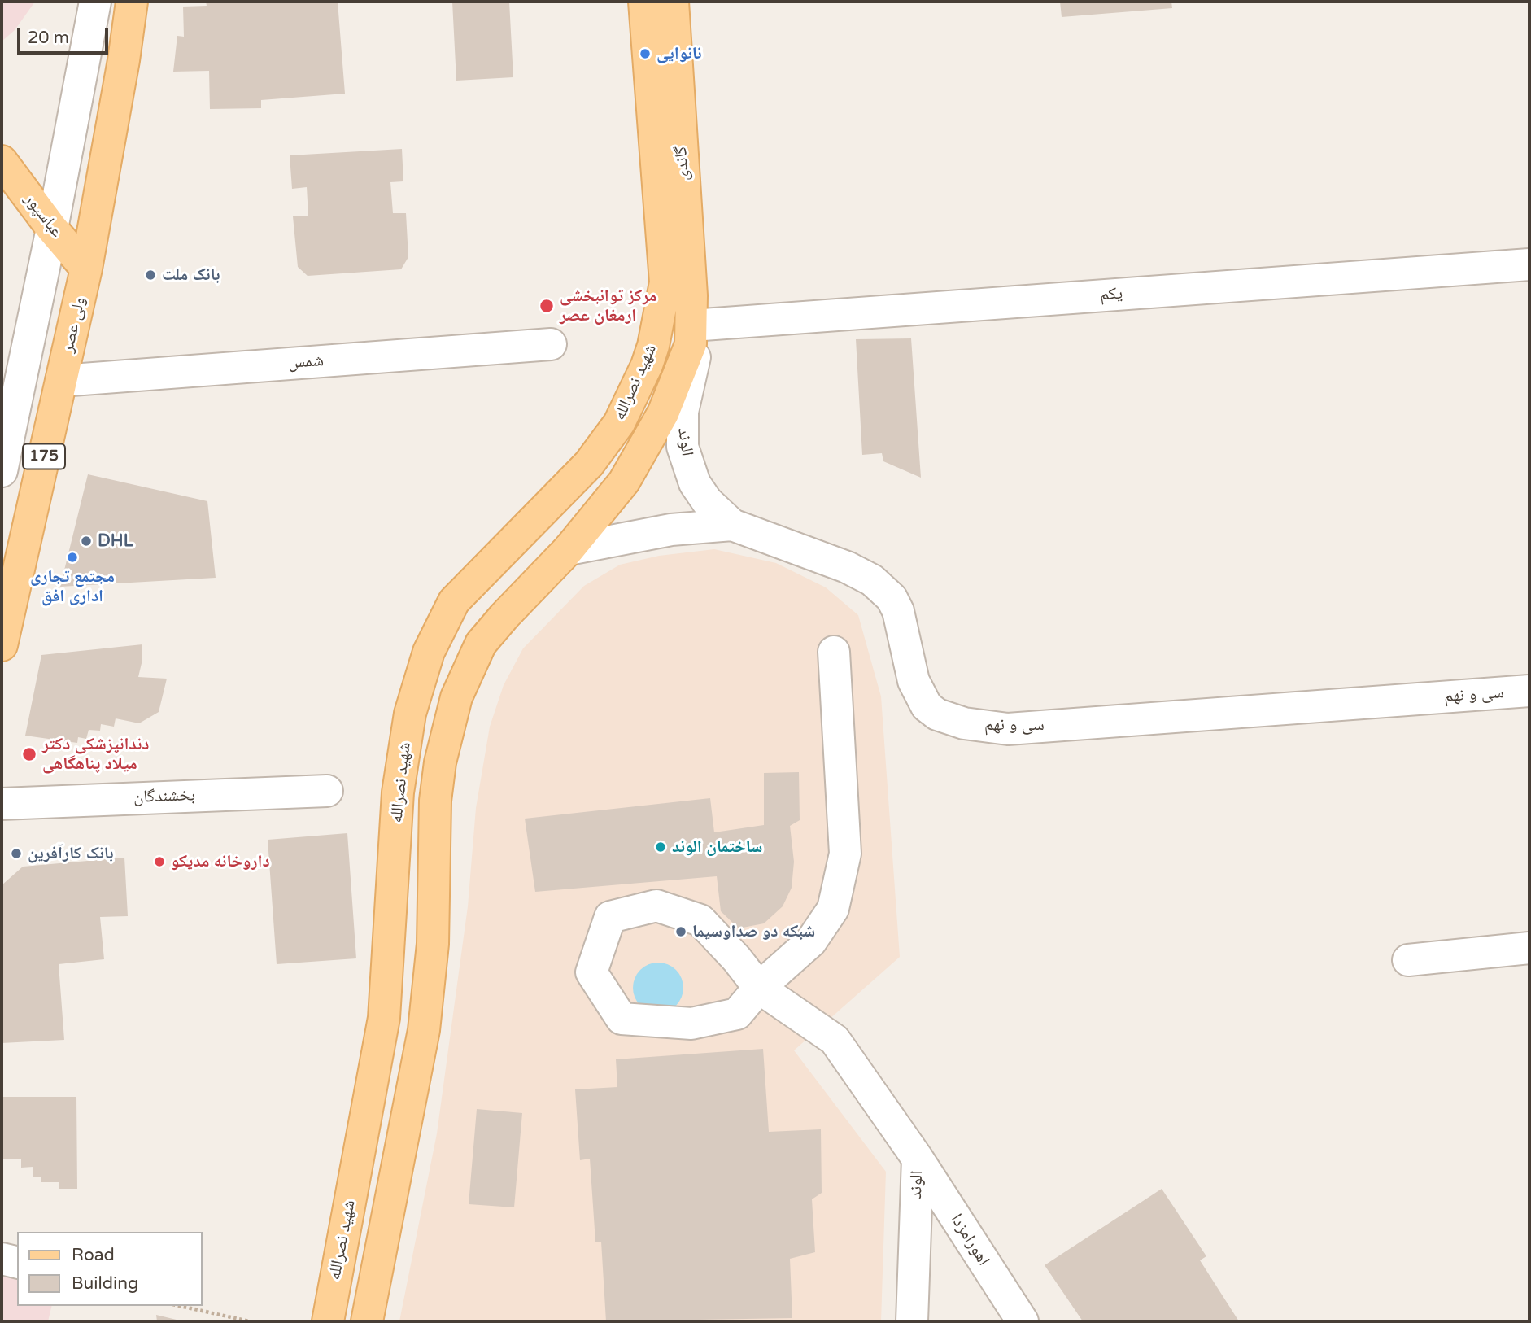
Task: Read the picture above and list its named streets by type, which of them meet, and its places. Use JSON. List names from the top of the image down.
{
  "streets": {
    "main road": [
      "گاندی",
      "عباسپور",
      "ولی عصر",
      "شهید نصرالله",
      "175"
    ],
    "street": [
      "یکم",
      "شمس",
      "الوند",
      "سی و نهم",
      "بخشندگان",
      "اهورامزدا"
    ]
  },
  "crossings": [
    ["گاندی", "یکم"],
    ["گاندی", "شهید نصرالله"],
    ["گاندی", "الوند"],
    ["عباسپور", "ولی عصر"],
    ["یکم", "شهید نصرالله"],
    ["یکم", "الوند"],
    ["ولی عصر", "شمس"],
    ["شهید نصرالله", "الوند"],
    ["شهید نصرالله", "سی و نهم"],
    ["الوند", "سی و نهم"],
    ["الوند", "اهورامزدا"]
  ],
  "places": [
    "نانوایی",
    "بانک ملت",
    "مرکز توانبخشی ارمغان عصر",
    "DHL",
    "مجتمع تجاری اداری افق",
    "دندانپزشکی دکتر میلاد پناهگاهی",
    "ساختمان الوند",
    "بانک کارآفرین",
    "داروخانه مدیکو",
    "شبکه دو صداوسیما"
  ],
  "legend": ["Road", "Building"],
  "scale_bar": "20 m"
}
